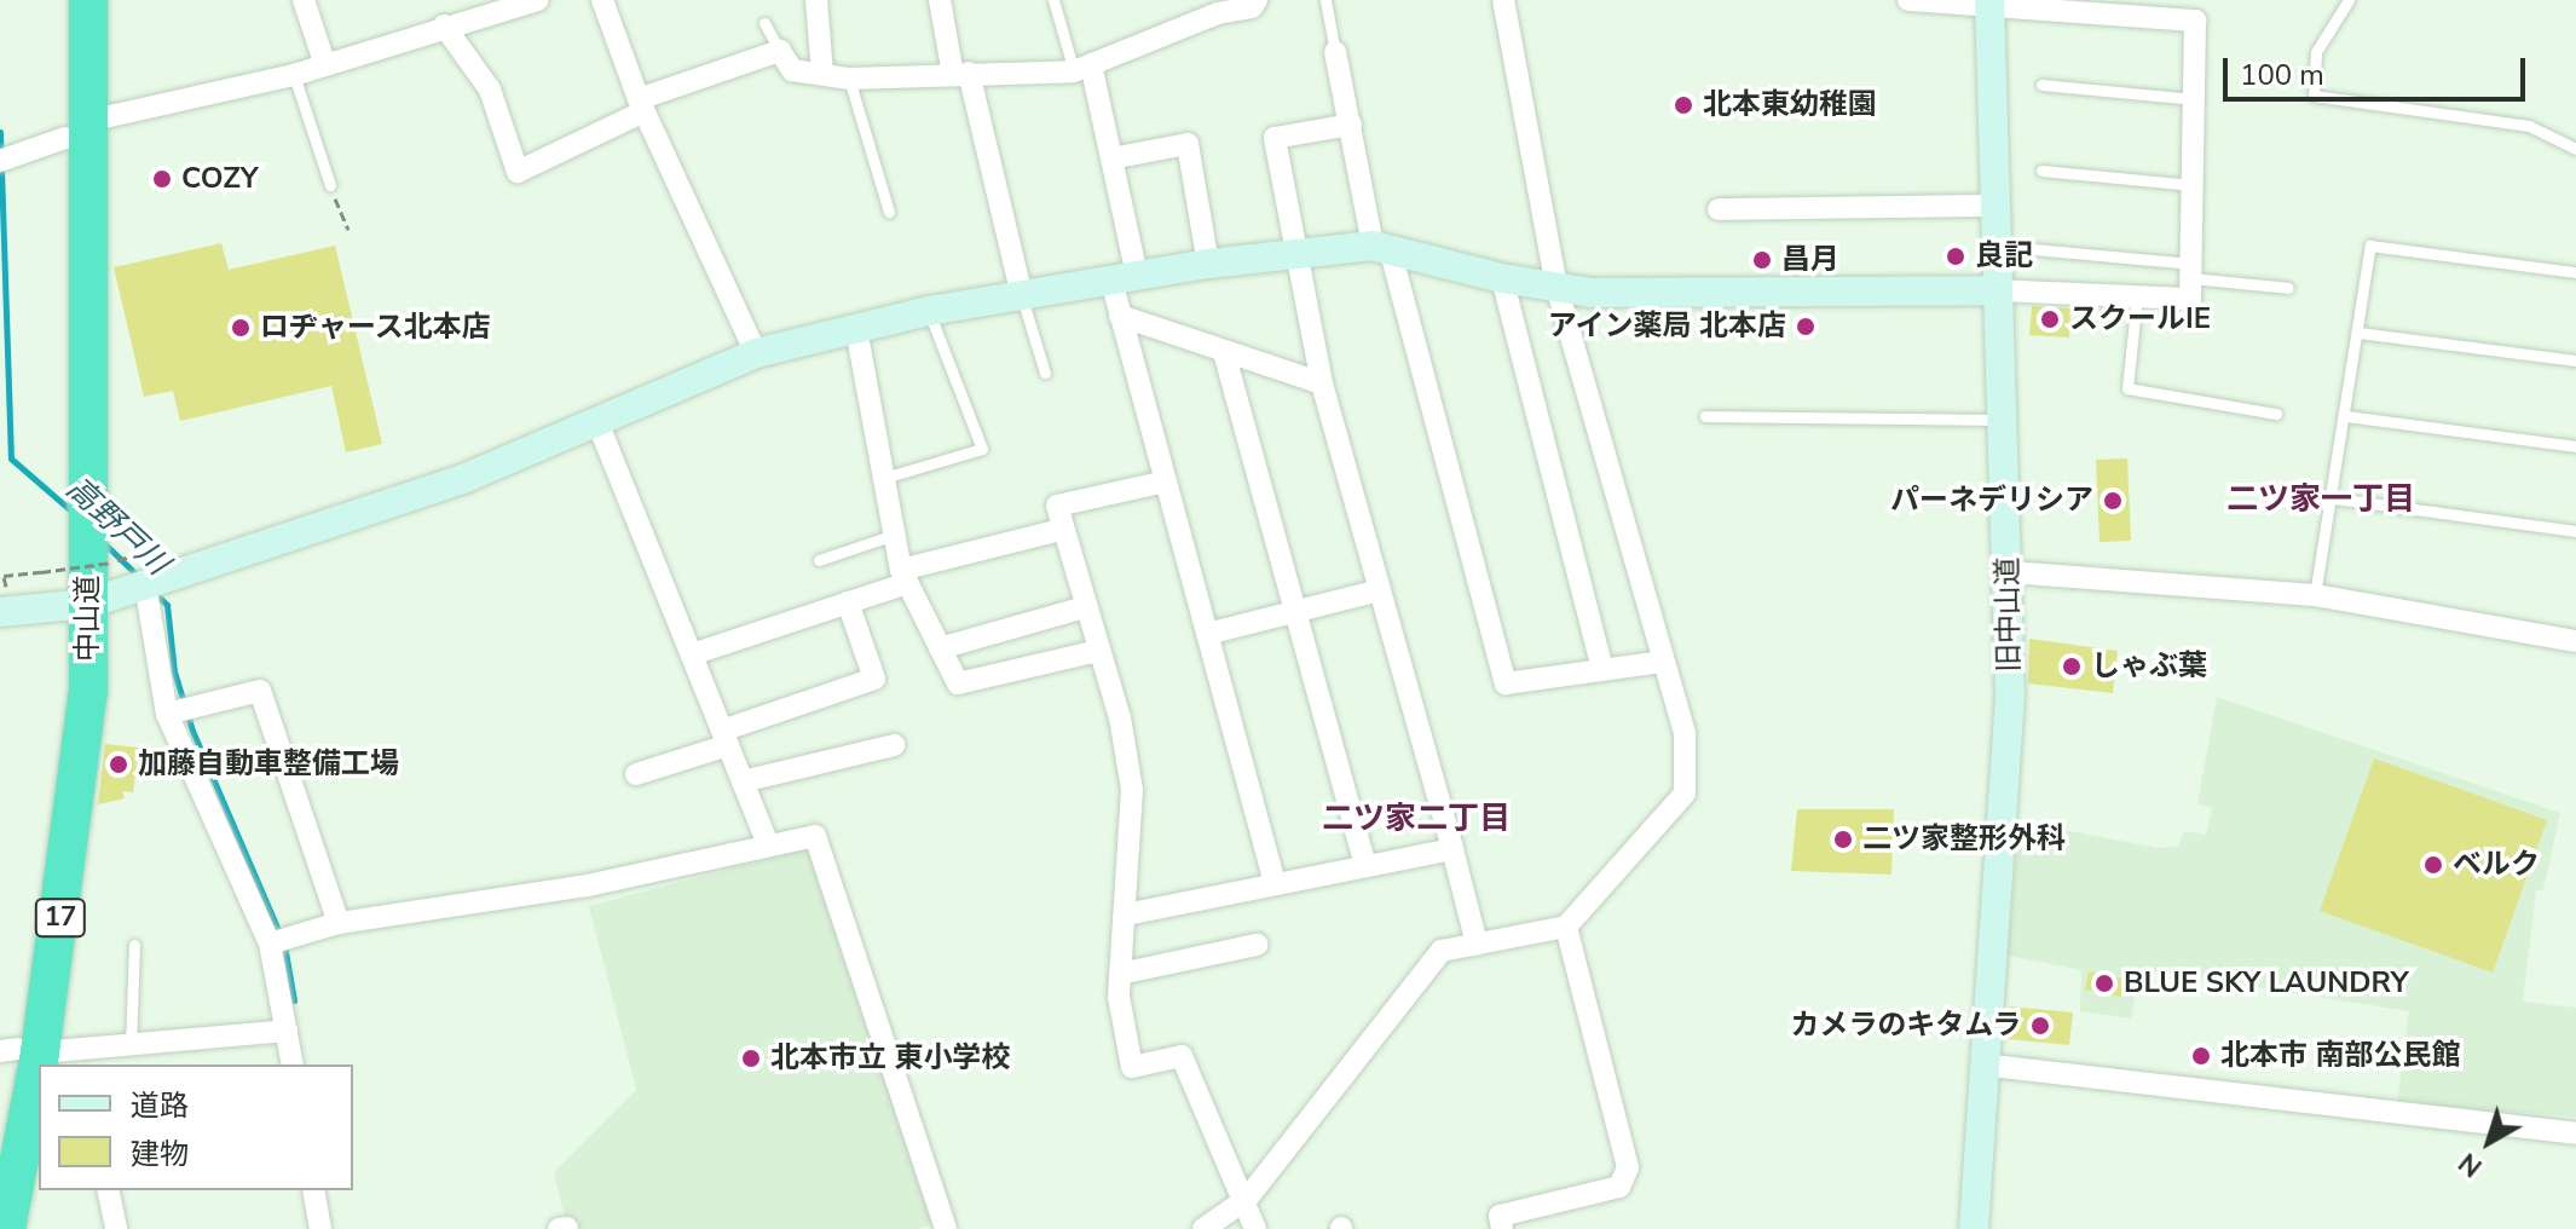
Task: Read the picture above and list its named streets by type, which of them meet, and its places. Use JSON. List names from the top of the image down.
{
  "streets": {
    "highway": ["中山道", "17"],
    "street": ["旧中山道"]
  },
  "districts": ["二ツ家一丁目", "二ツ家二丁目"],
  "water": ["高野戸川"],
  "places": [
    "北本東幼稚園",
    "COZY",
    "良記",
    "昌月",
    "スクールIE",
    "アイン薬局 北本店",
    "ロヂャース北本店",
    "パーネデリシア",
    "しゃぶ葉",
    "加藤自動車整備工場",
    "二ツ家整形外科",
    "ベルク",
    "BLUE SKY LAUNDRY",
    "カメラのキタムラ",
    "北本市 南部公民館",
    "北本市立 東小学校"
  ],
  "legend": ["道路", "建物"],
  "scale_bar": "100 m",
  "north": "bottom left"
}
